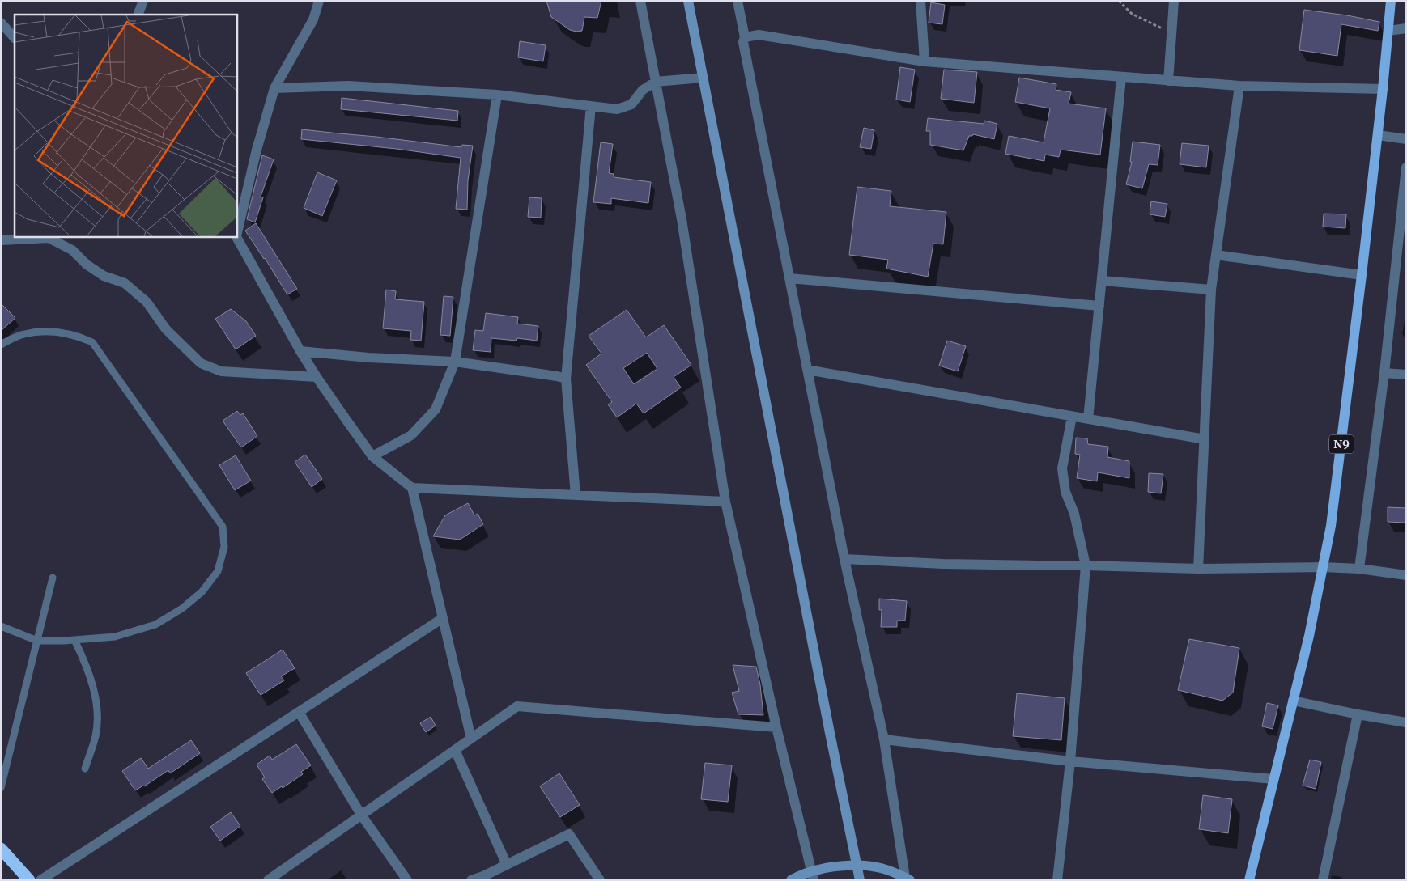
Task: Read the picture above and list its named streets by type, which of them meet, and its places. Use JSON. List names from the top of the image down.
{
  "streets": {
    "main road": ["N9"]
  }
}
